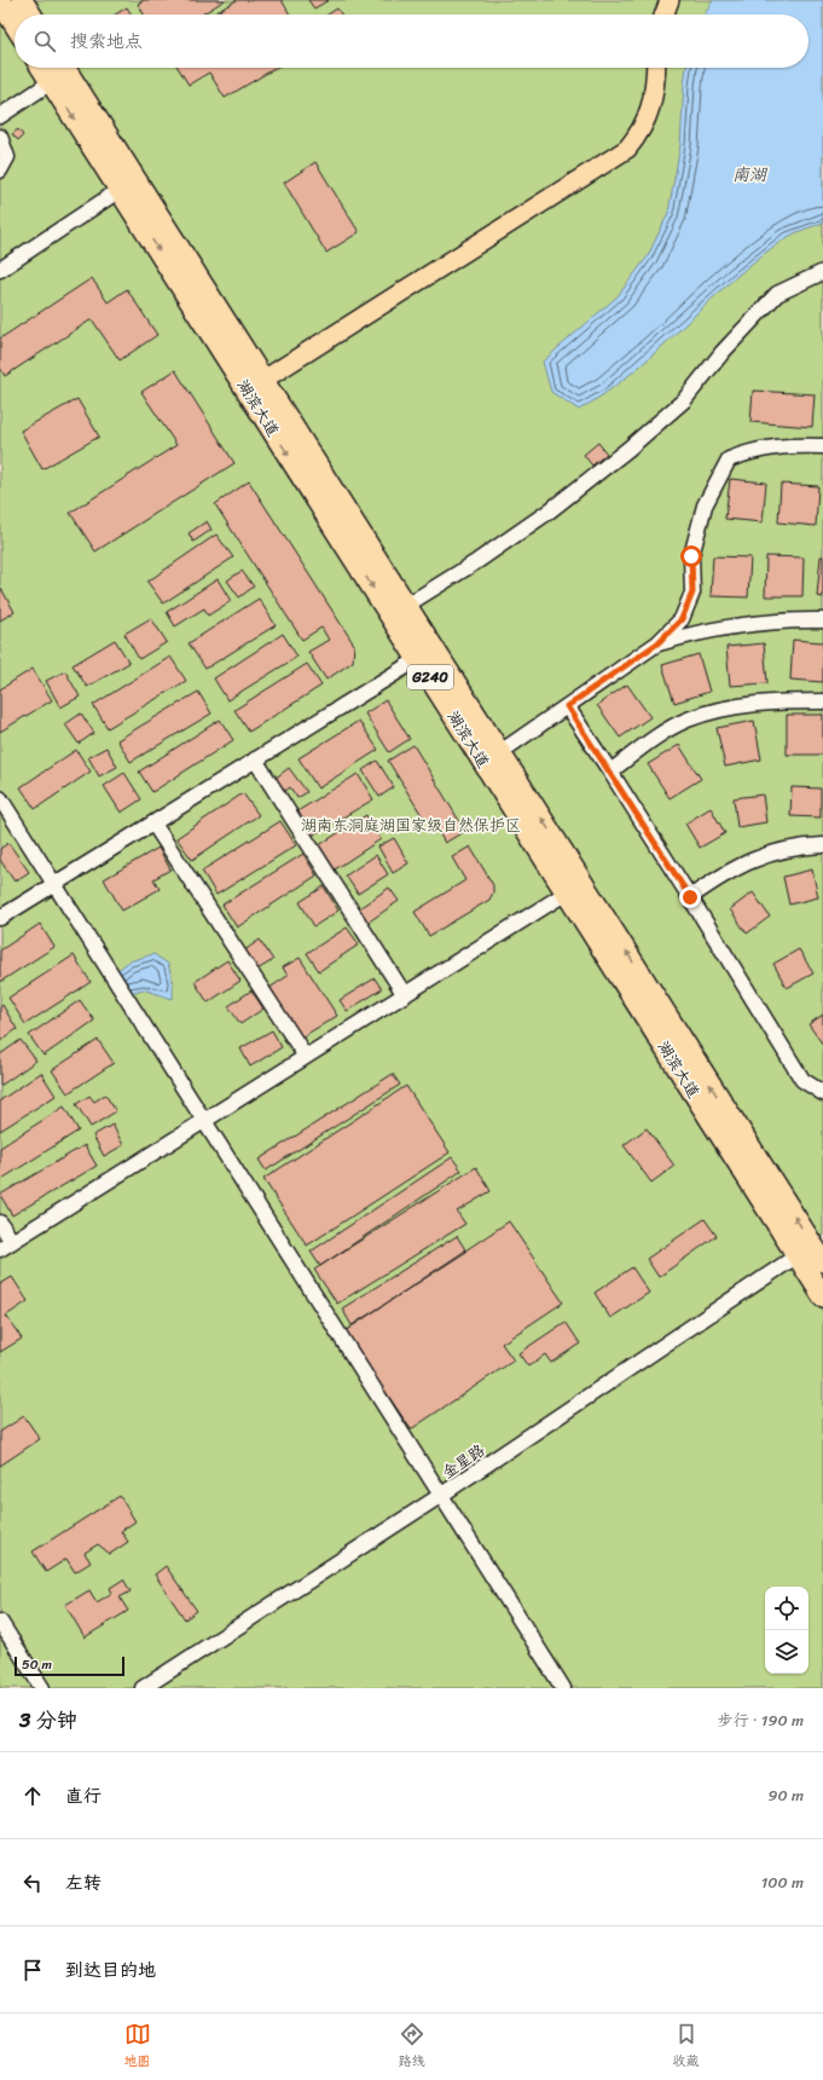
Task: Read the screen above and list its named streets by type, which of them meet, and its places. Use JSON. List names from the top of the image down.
{
  "streets": {
    "highway": ["湖滨大道", "G240"],
    "street": ["金星路"]
  },
  "crossings": [
    ["湖滨大道", "金星路"]
  ],
  "water": ["南湖"],
  "parks": ["湖南东洞庭湖国家级自然保护区"],
  "scale_bar": "50 m",
  "page": {
    "search": "搜索地点",
    "scale": "50 m",
    "heading": ["3 分钟", "步行 · 190 m"],
    "list": [
      ["直行", "90 m"],
      ["左转", "100 m"],
      "到达目的地"
    ],
    "nav": ["地图", "路线", "收藏"]
  }
}
